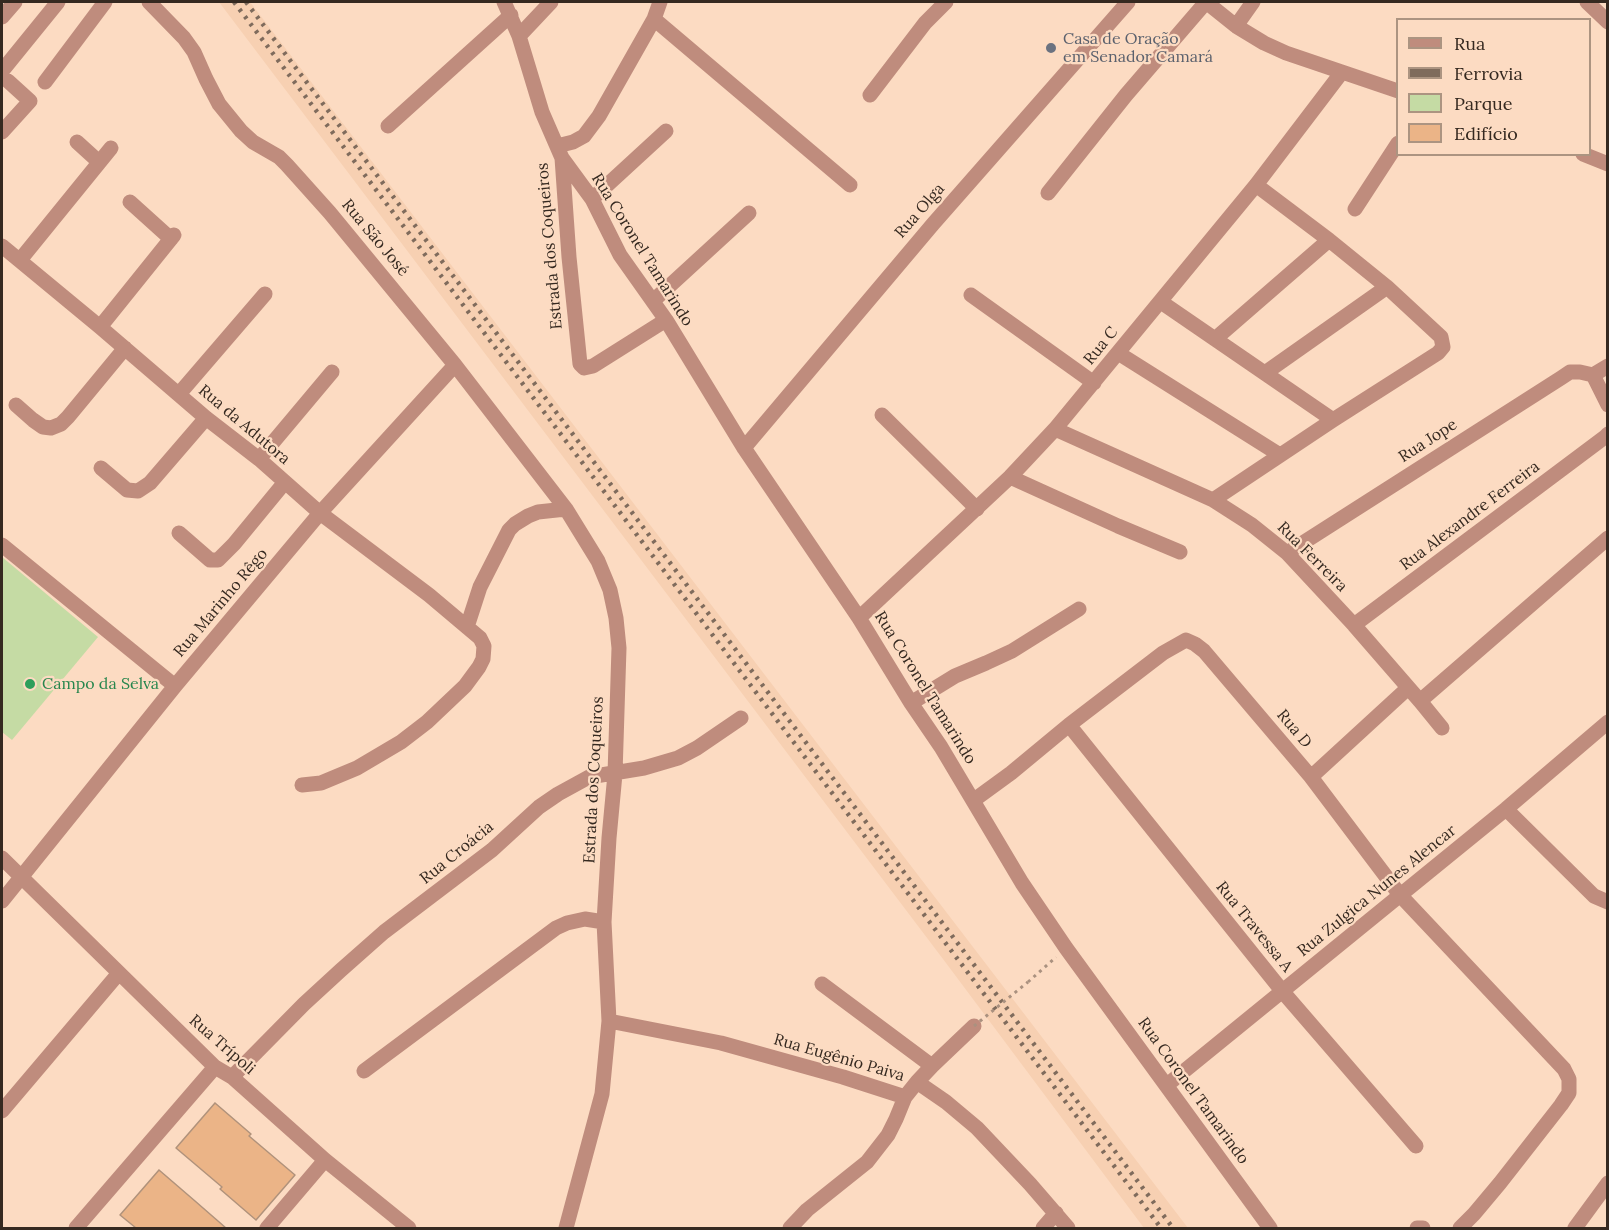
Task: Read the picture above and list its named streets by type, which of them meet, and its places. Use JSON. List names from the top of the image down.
{
  "streets": {
    "street": [
      "Rua Olga",
      "Rua São José",
      "Estrada dos Coqueiros",
      "Rua Coronel Tamarindo",
      "Rua C",
      "Rua da Adutora",
      "Rua Jope",
      "Rua Alexandre Ferreira",
      "Rua Ferreira",
      "Rua Marinho Rêgo",
      "Rua D",
      "Rua Croácia",
      "Rua Zulgica Nunes Alencar",
      "Rua Travessa A",
      "Rua Trípoli",
      "Rua Eugênio Paiva"
    ]
  },
  "crossings": [
    ["Rua Olga", "Rua Coronel Tamarindo"],
    ["Rua São José", "Estrada dos Coqueiros"],
    ["Rua São José", "Rua Marinho Rêgo"],
    ["Estrada dos Coqueiros", "Rua Coronel Tamarindo"],
    ["Estrada dos Coqueiros", "Rua Croácia"],
    ["Estrada dos Coqueiros", "Rua Eugênio Paiva"],
    ["Rua Coronel Tamarindo", "Rua C"],
    ["Rua Coronel Tamarindo", "Rua D"],
    ["Rua Coronel Tamarindo", "Rua Zulgica Nunes Alencar"],
    ["Rua C", "Rua Ferreira"],
    ["Rua da Adutora", "Rua Marinho Rêgo"],
    ["Rua Jope", "Rua Ferreira"],
    ["Rua Alexandre Ferreira", "Rua Ferreira"],
    ["Rua Marinho Rêgo", "Rua Trípoli"],
    ["Rua D", "Rua Zulgica Nunes Alencar"],
    ["Rua D", "Rua Travessa A"],
    ["Rua Croácia", "Rua Trípoli"],
    ["Rua Zulgica Nunes Alencar", "Rua Travessa A"]
  ],
  "places": ["Casa de Oração em Senador Camará", "Campo da Selva"],
  "legend": [
    "Rua",
    "Ferrovia",
    "Parque",
    "Edifício"
  ]
}
